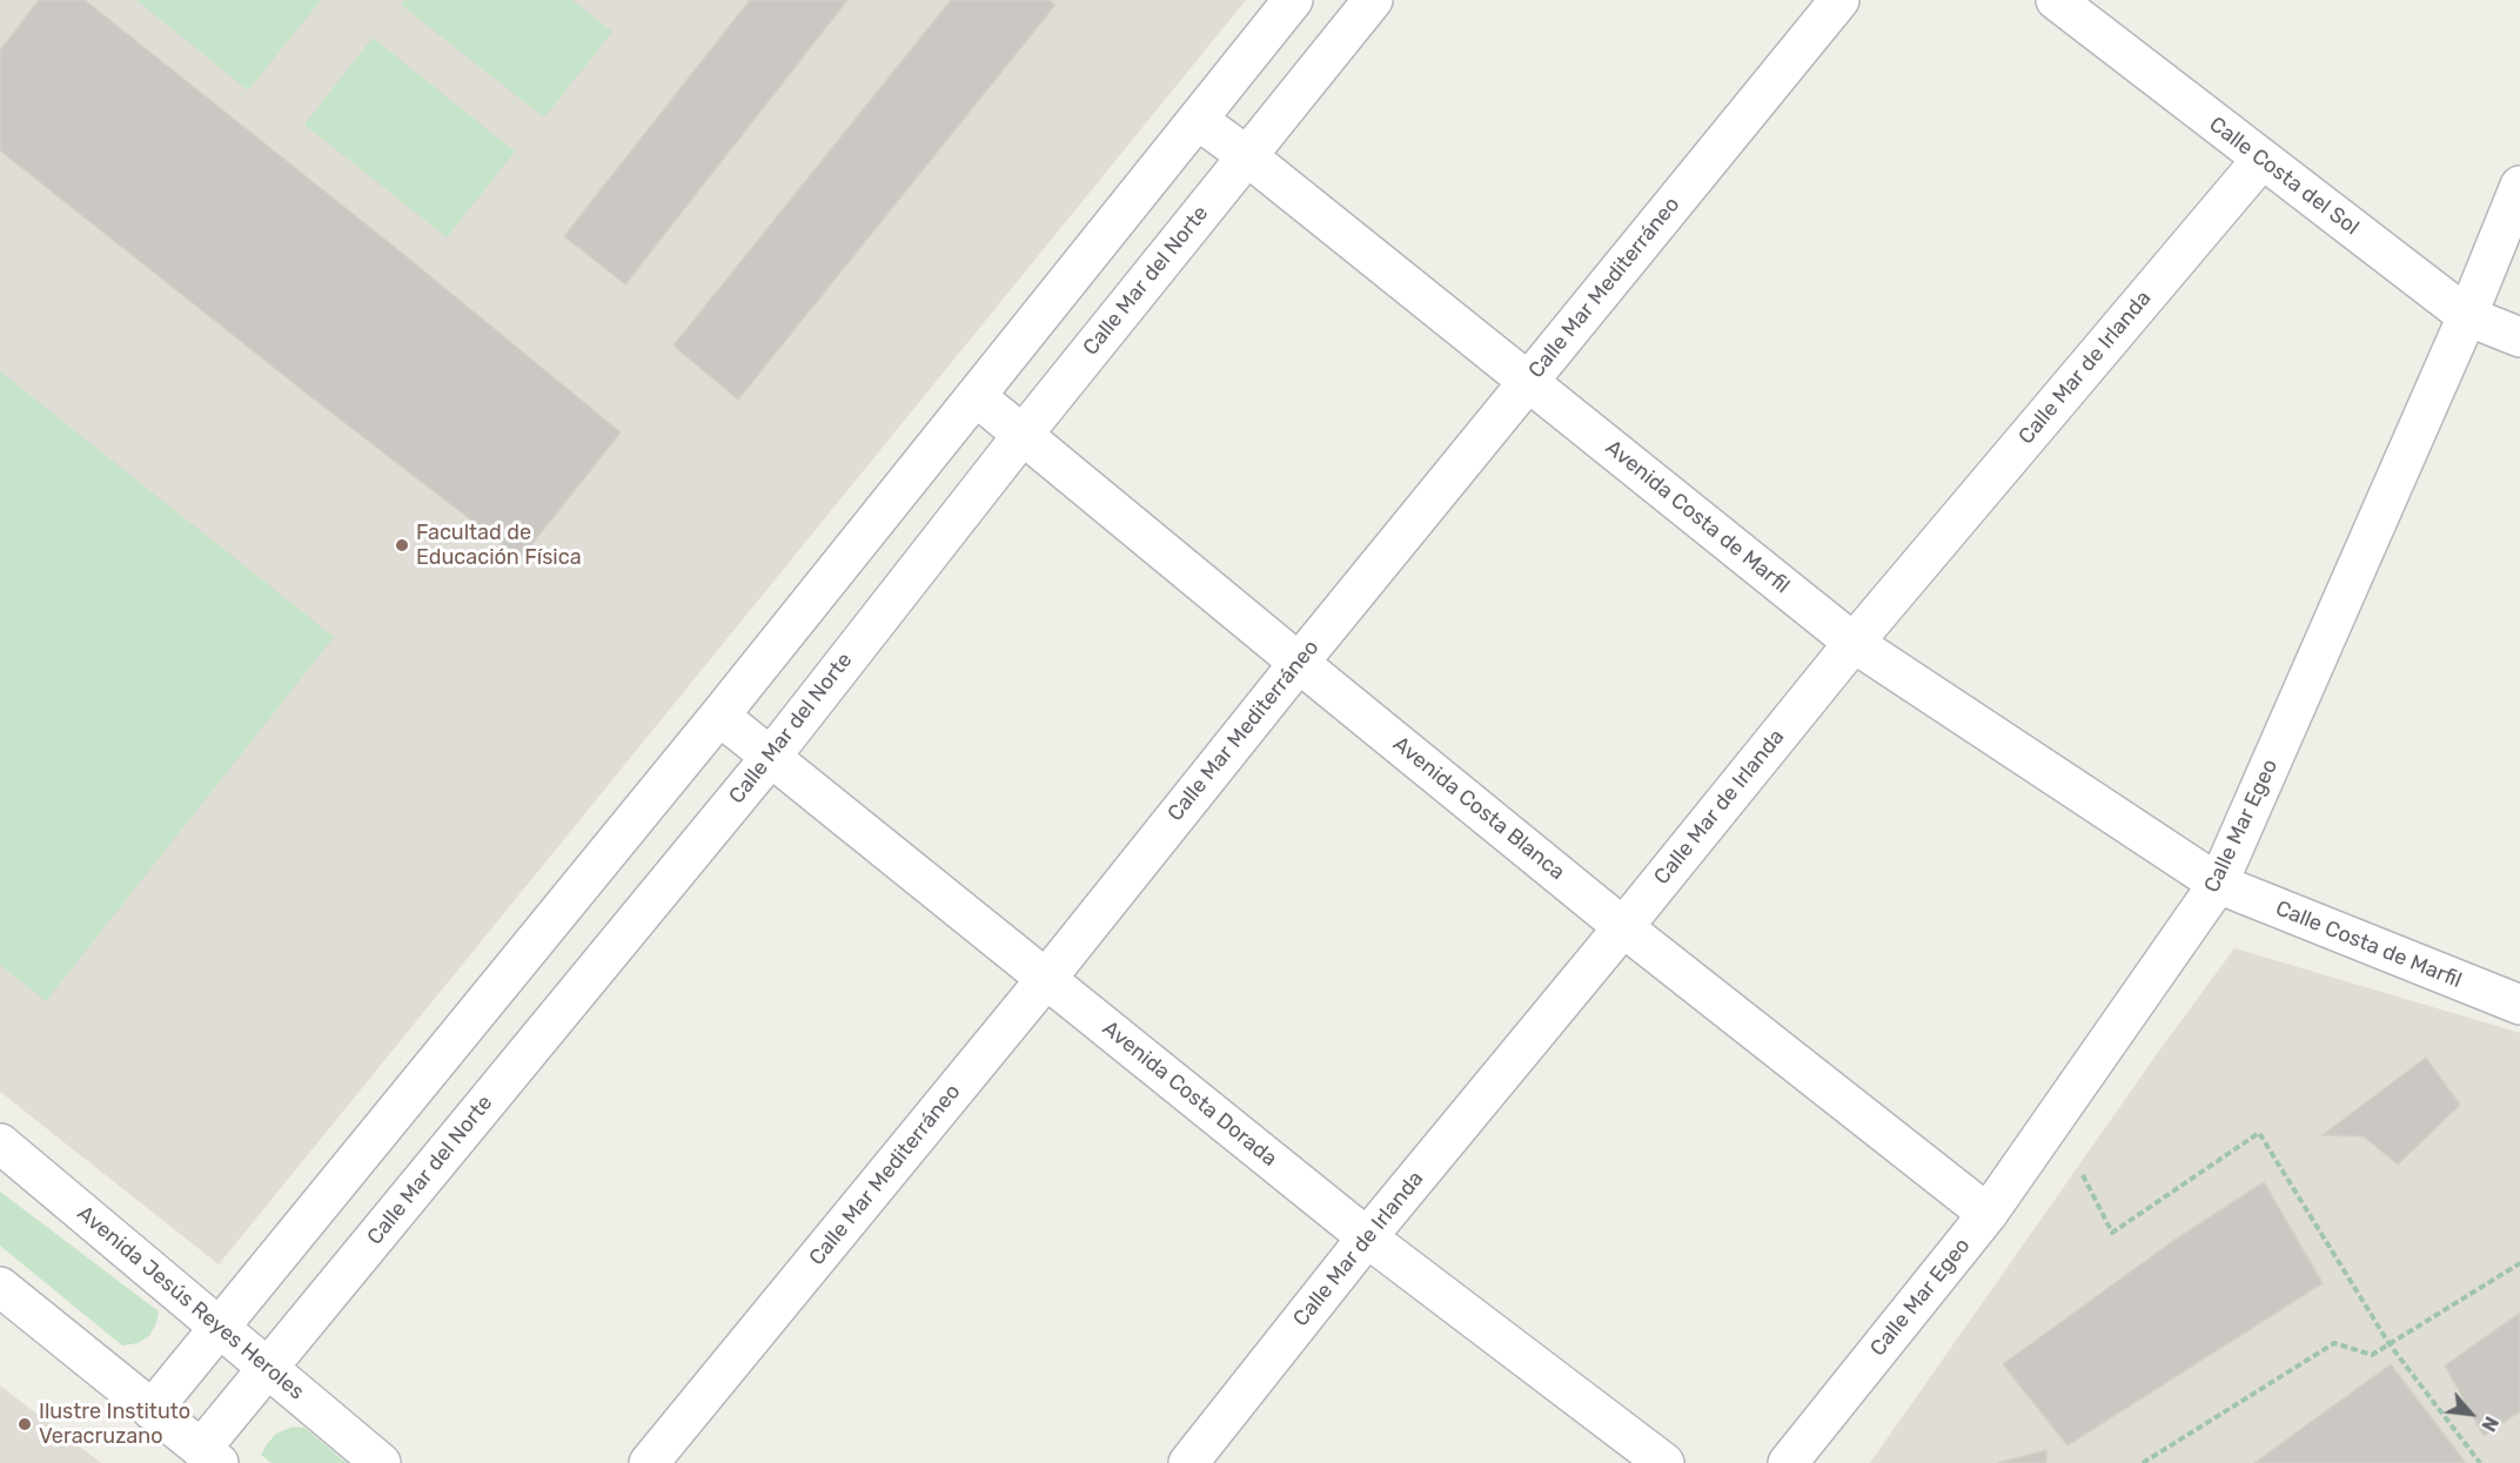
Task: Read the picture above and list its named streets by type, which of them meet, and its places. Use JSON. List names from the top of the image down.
{
  "streets": {
    "street": [
      "Calle Costa del Sol",
      "Calle Mar del Norte",
      "Calle Mar Mediterráneo",
      "Calle Mar de Irlanda",
      "Avenida Costa de Marfil",
      "Avenida Costa Blanca",
      "Calle Mar Egeo",
      "Calle Costa de Marfil",
      "Avenida Costa Dorada",
      "Avenida Jesús Reyes Heroles"
    ]
  },
  "crossings": [
    ["Calle Costa del Sol", "Calle Mar de Irlanda"],
    ["Calle Costa del Sol", "Calle Mar Egeo"],
    ["Calle Mar del Norte", "Avenida Costa de Marfil"],
    ["Calle Mar del Norte", "Avenida Costa Blanca"],
    ["Calle Mar del Norte", "Avenida Costa Dorada"],
    ["Calle Mar del Norte", "Avenida Jesús Reyes Heroles"],
    ["Calle Mar Mediterráneo", "Avenida Costa de Marfil"],
    ["Calle Mar Mediterráneo", "Avenida Costa Blanca"],
    ["Calle Mar Mediterráneo", "Avenida Costa Dorada"],
    ["Calle Mar de Irlanda", "Avenida Costa de Marfil"],
    ["Calle Mar de Irlanda", "Avenida Costa Blanca"],
    ["Calle Mar de Irlanda", "Avenida Costa Dorada"],
    ["Avenida Costa de Marfil", "Calle Mar Egeo"],
    ["Avenida Costa de Marfil", "Calle Costa de Marfil"],
    ["Avenida Costa Blanca", "Calle Mar Egeo"],
    ["Calle Mar Egeo", "Calle Costa de Marfil"]
  ],
  "places": ["Facultad de Educación Física", "Ilustre Instituto Veracruzano"],
  "north": "bottom right"
}
